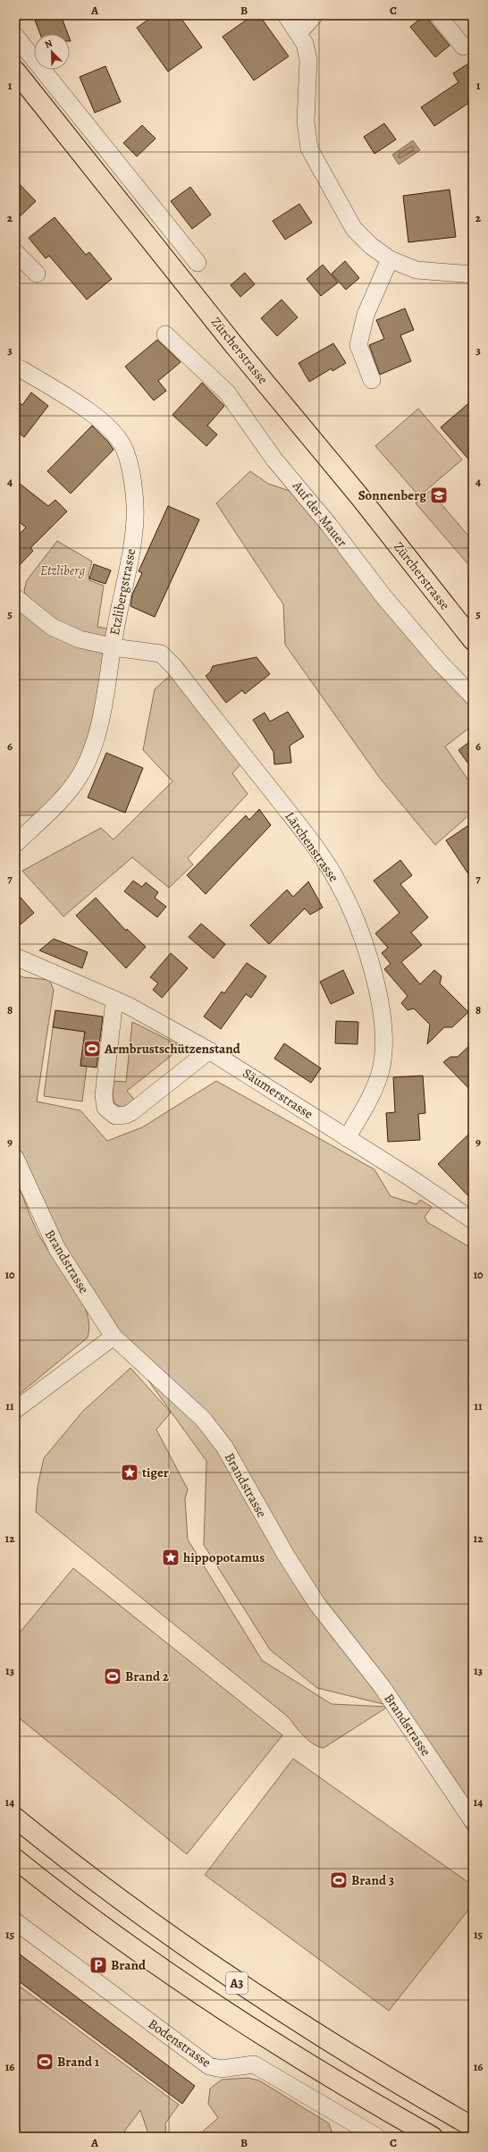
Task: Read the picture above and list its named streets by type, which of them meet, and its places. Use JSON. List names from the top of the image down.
{
  "streets": {
    "main road": ["Zürcherstrasse", "A3"],
    "street": [
      "Auf der Mauer",
      "Etzlibergstrasse",
      "Lärchenstrasse",
      "Säumerstrasse",
      "Brandstrasse",
      "Bodenstrasse"
    ]
  },
  "crossings": [
    ["Etzlibergstrasse", "Lärchenstrasse"],
    ["Lärchenstrasse", "Säumerstrasse"]
  ],
  "parks": ["Etzliberg"],
  "places": {
    "school or university": ["Sonnenberg"],
    "sports": [
      "Armbrustschützenstand",
      "Brand 2",
      "Brand 3",
      "Brand 1"
    ],
    "place": ["tiger", "hippopotamus"],
    "parking": ["Brand"]
  },
  "north": "top left",
  "grid": {
    "columns": ["A", "B", "C"],
    "rows": [
      "1",
      "2",
      "3",
      "4",
      "5",
      "6",
      "7",
      "8",
      "9",
      "10",
      "11",
      "12",
      "13",
      "14",
      "15",
      "16"
    ]
  }
}
